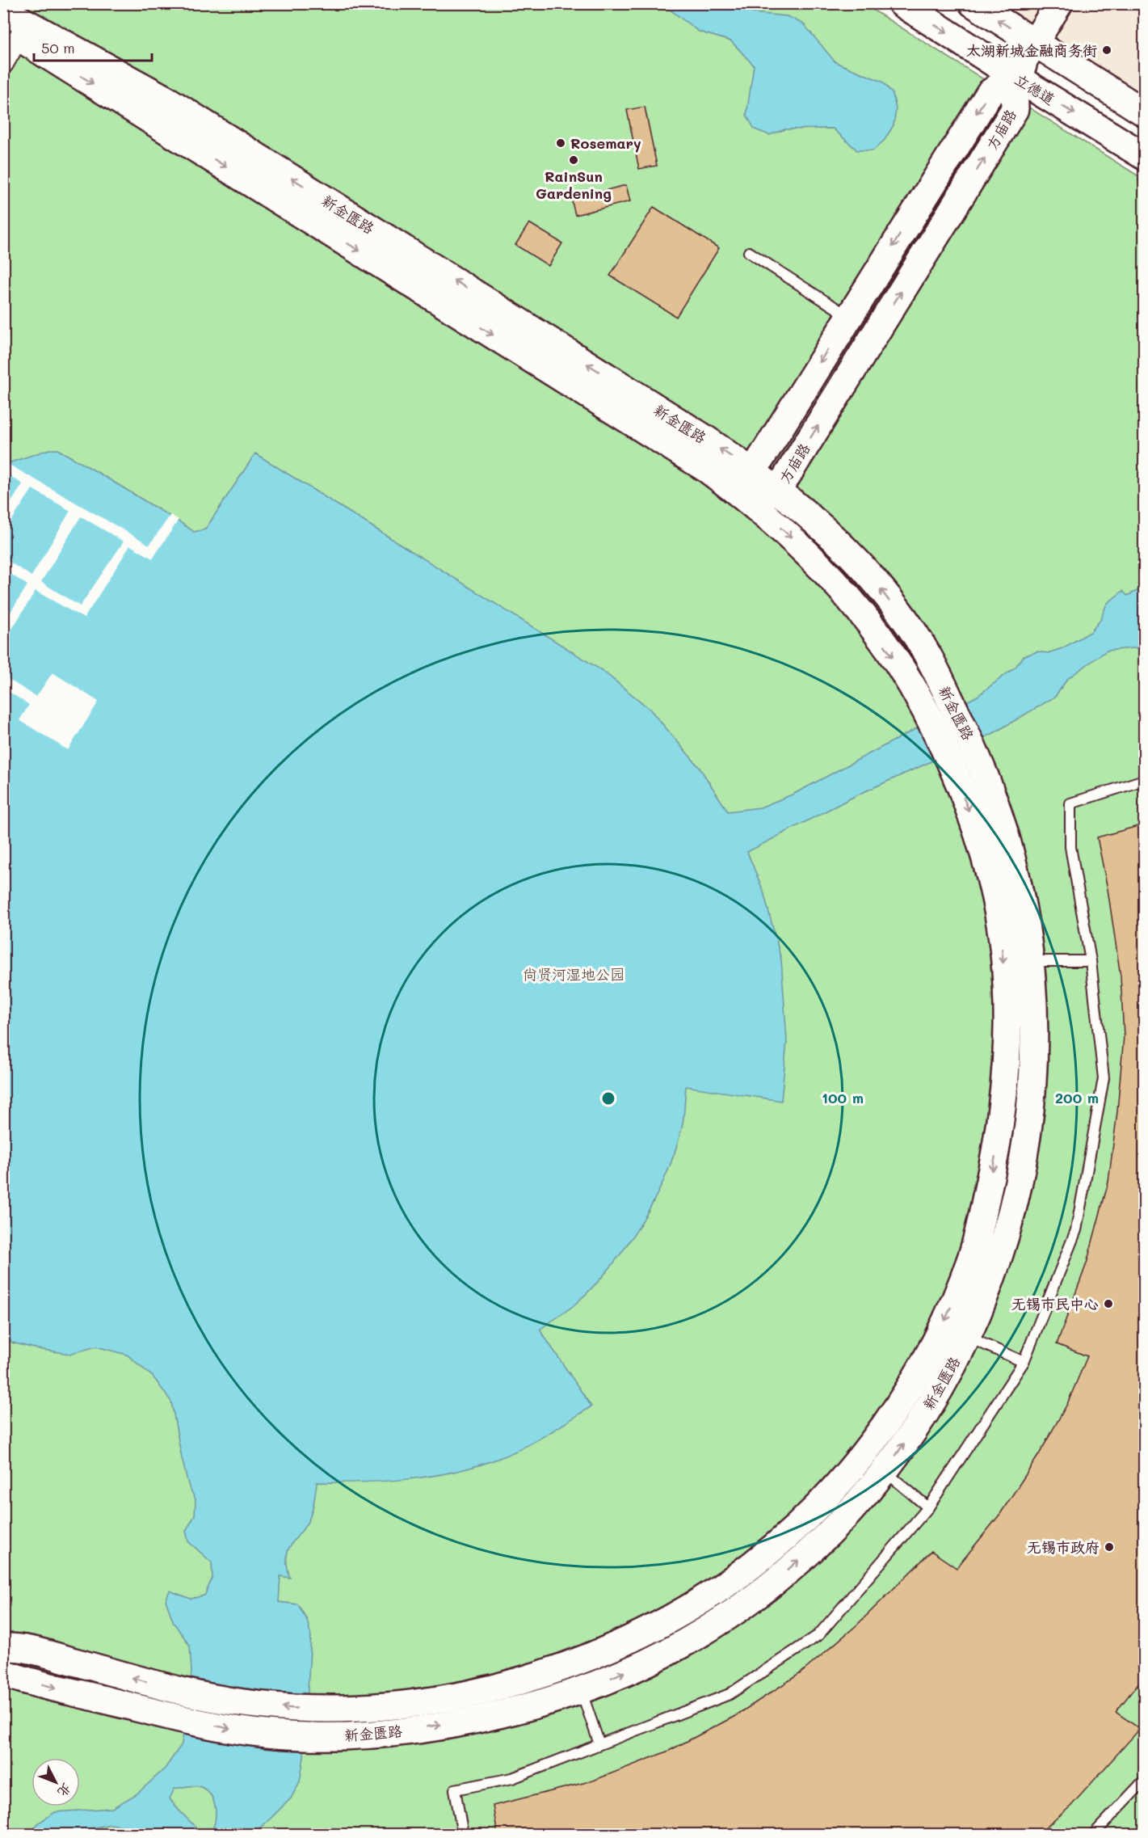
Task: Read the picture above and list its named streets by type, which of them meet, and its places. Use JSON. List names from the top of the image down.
{
  "streets": {
    "street": ["立德道", "方庙路", "新金匮路"]
  },
  "crossings": [
    ["立德道", "方庙路"],
    ["方庙路", "新金匮路"]
  ],
  "parks": ["尚贤河湿地公园"],
  "places": [
    "太湖新城金融商务街",
    "Rosemary",
    "RainSun Gardening",
    "无锡市民中心",
    "无锡市政府"
  ],
  "scale_bar": "50 m",
  "north": "bottom right",
  "rings": ["100 m", "200 m"]
}
